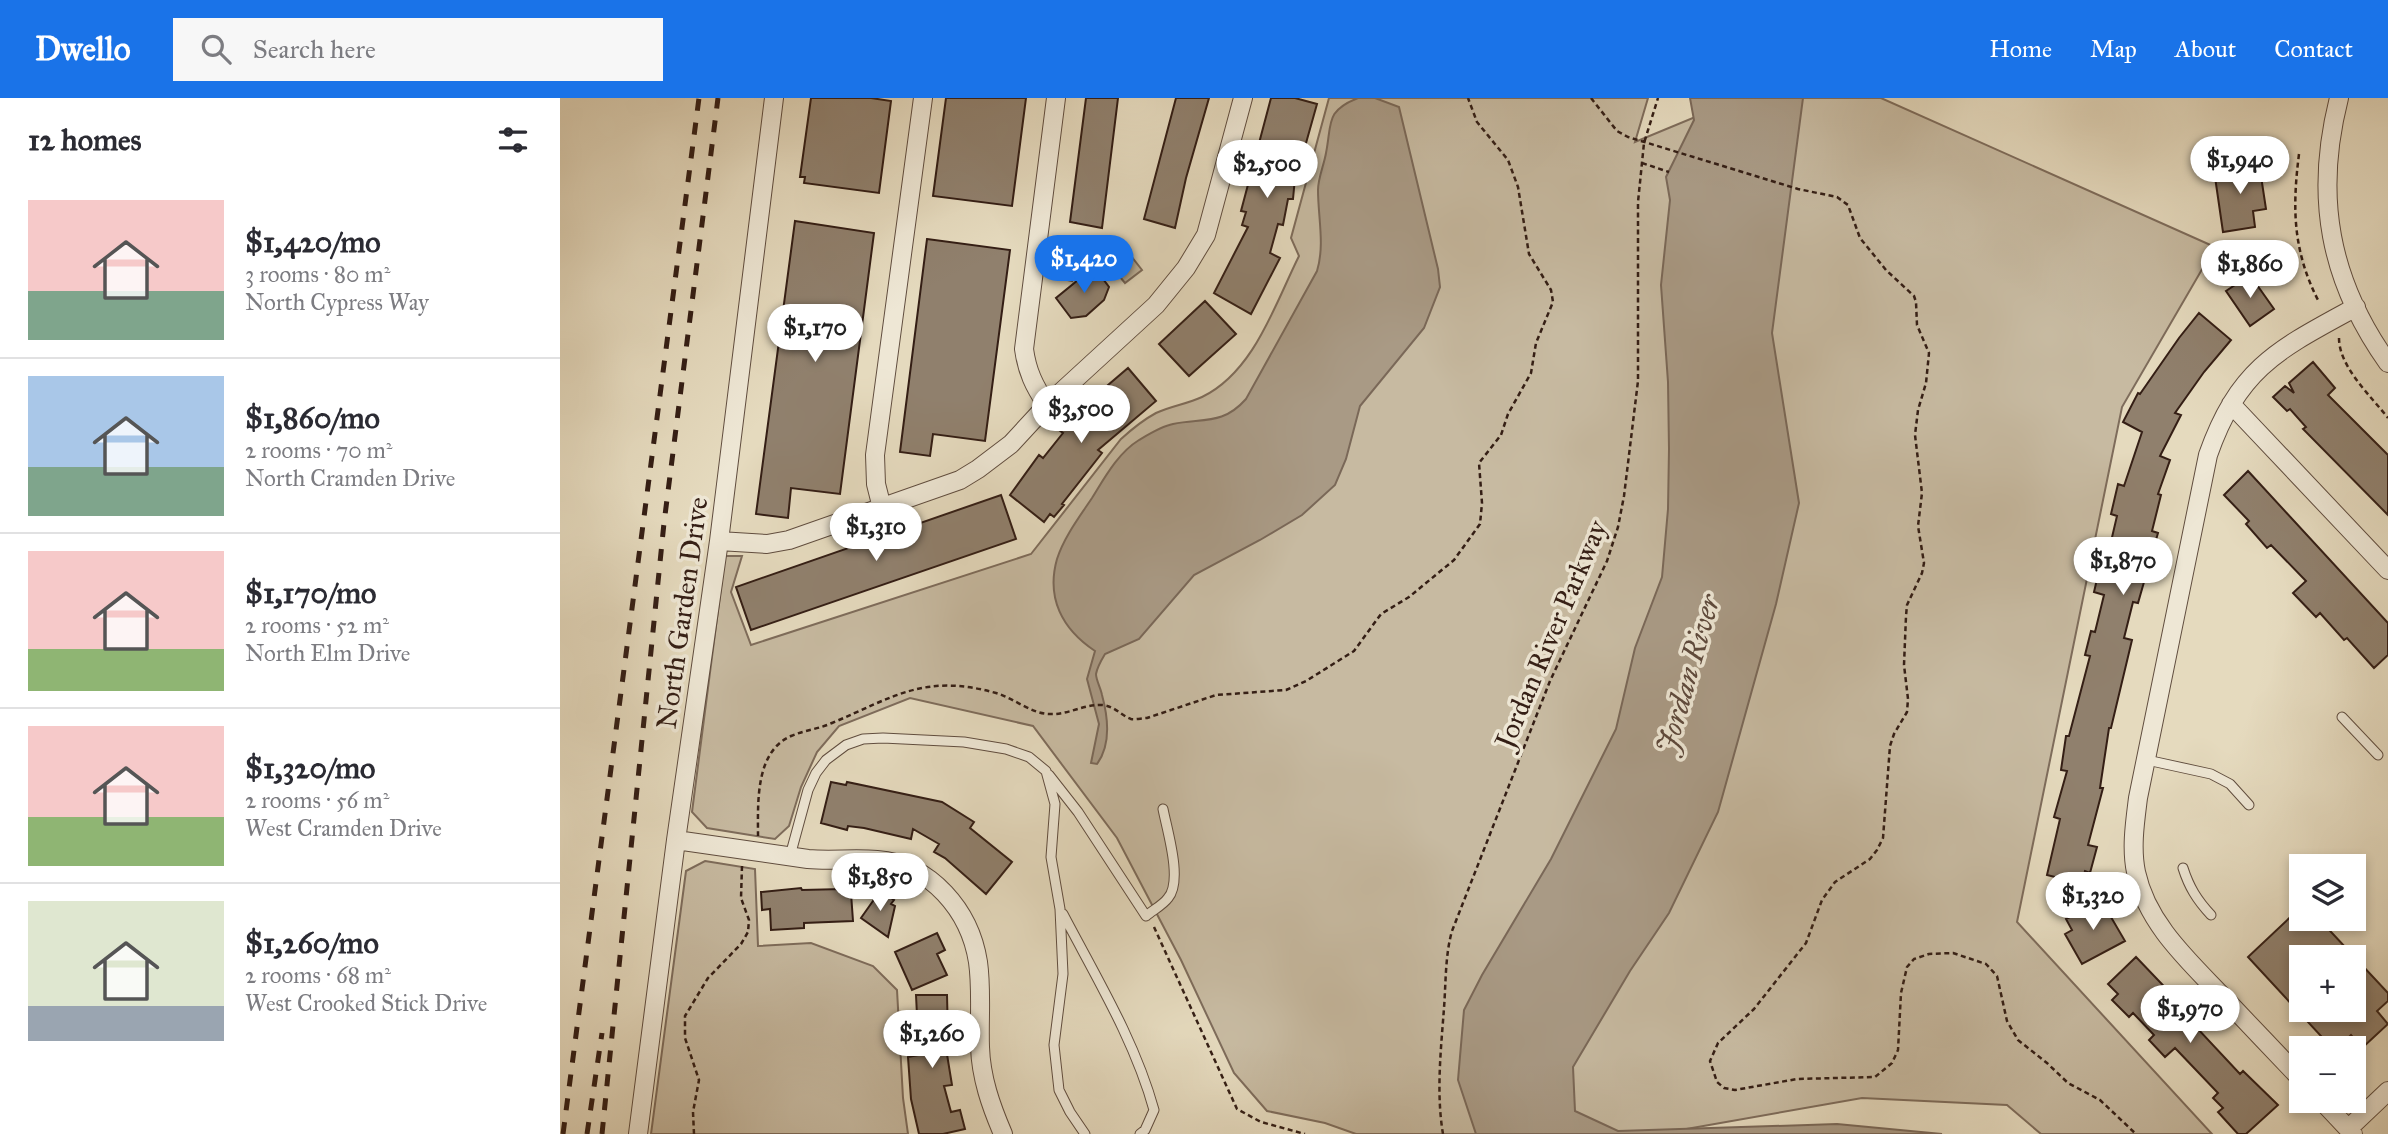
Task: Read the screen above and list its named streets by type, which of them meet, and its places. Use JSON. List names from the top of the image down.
{
  "streets": {
    "street": ["North Garden Drive"],
    "path": ["Jordan River Parkway"]
  },
  "water": ["Jordan River"],
  "page": {
    "header": "Dwello",
    "search": "Search here",
    "nav": [
      "Home",
      "Map",
      "About",
      "Contact"
    ],
    "heading": "12 homes",
    "price": [
      "$1,940",
      "$2,500",
      "$1,420",
      "$1,860",
      "$1,170",
      "$3,500",
      "$1,310",
      "$1,870",
      "$1,850",
      "$1,320",
      "$1,970",
      "$1,260"
    ],
    "list": [
      {
        "name": "$1,420/mo",
        "note": "3 rooms · 80 m² · North Cypress Way"
      },
      {
        "name": "$1,860/mo",
        "note": "2 rooms · 70 m² · North Cramden Drive"
      },
      {
        "name": "$1,170/mo",
        "note": "2 rooms · 52 m² · North Elm Drive"
      },
      {
        "name": "$1,320/mo",
        "note": "2 rooms · 56 m² · West Cramden Drive"
      },
      {
        "name": "$1,260/mo",
        "note": "2 rooms · 68 m² · West Crooked Stick Drive"
      }
    ],
    "map_buttons": ["+", "−"]
  }
}
